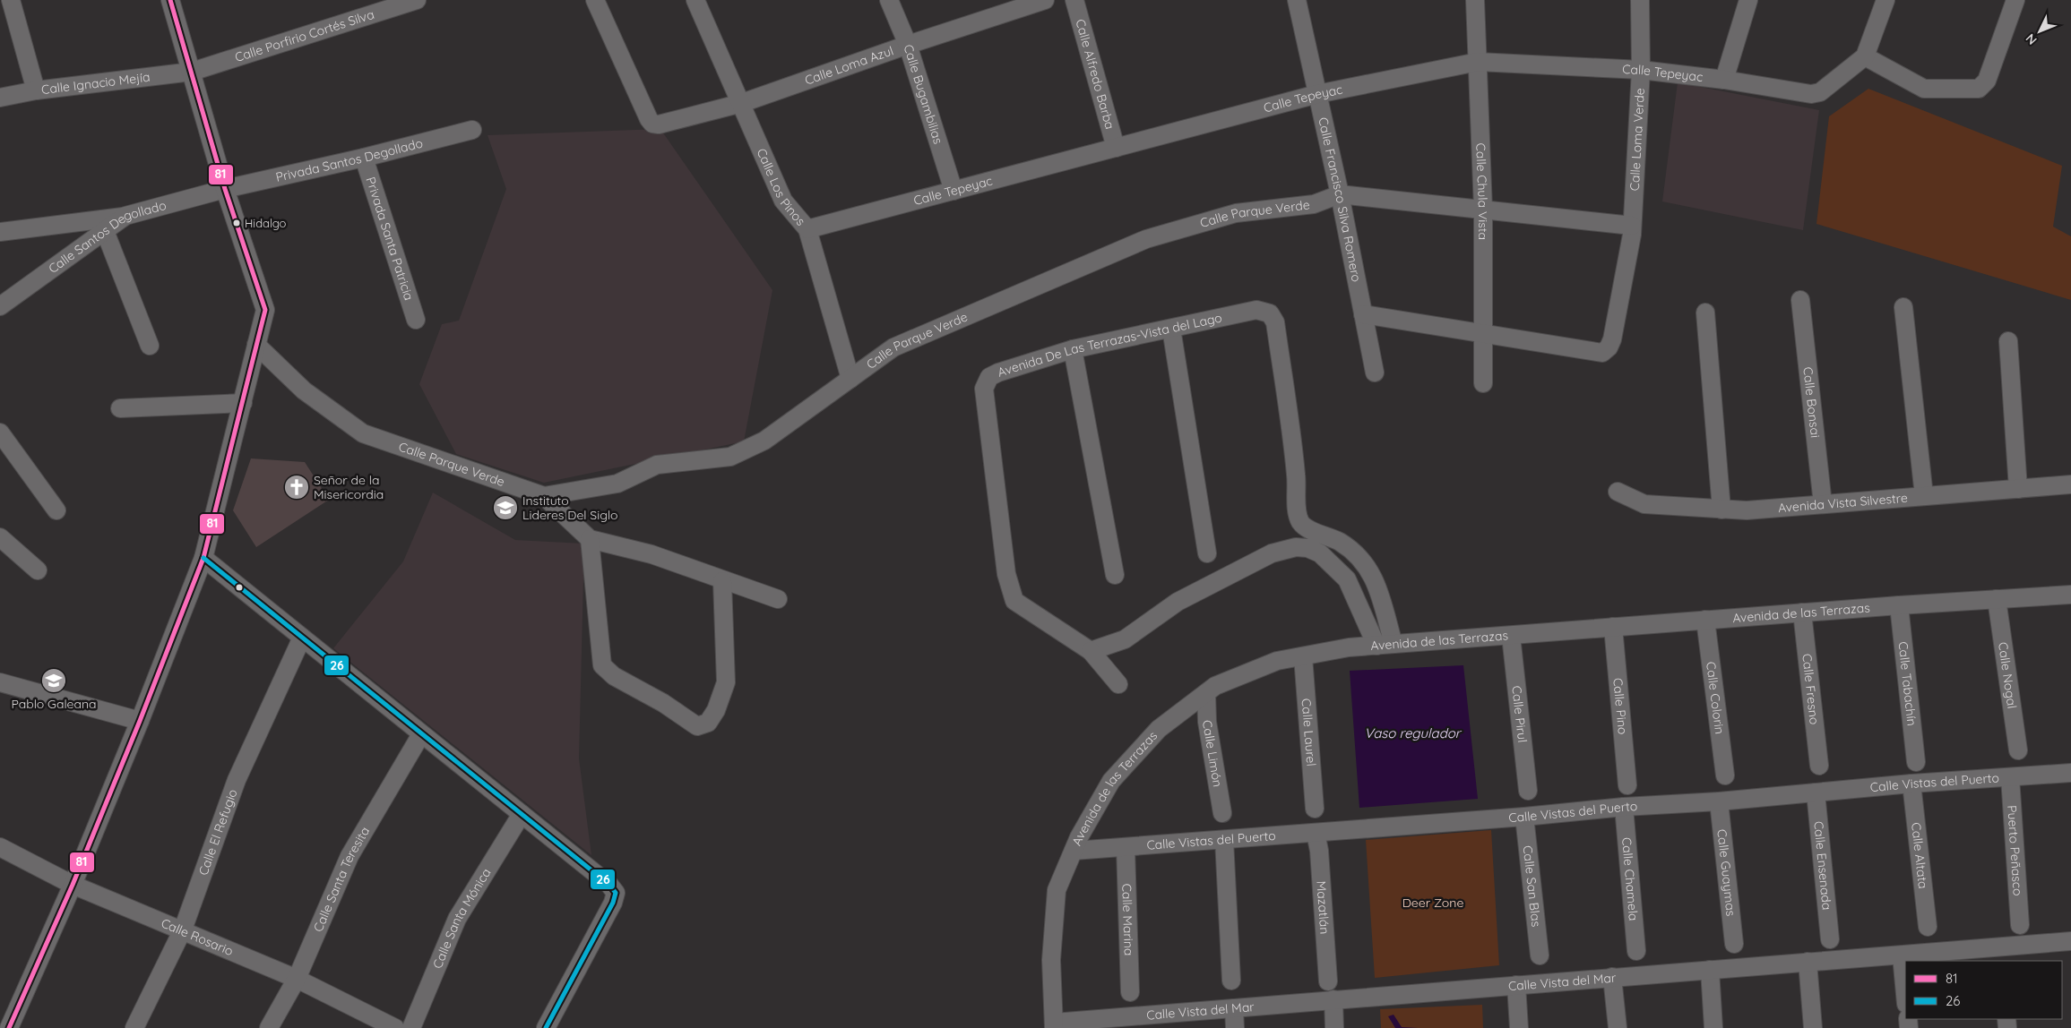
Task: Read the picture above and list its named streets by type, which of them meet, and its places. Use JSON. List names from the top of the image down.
{
  "streets": {
    "street": [
      "Calle Porfirio Cortés Silva",
      "Calle Loma Azul",
      "Calle Tepeyac",
      "Calle Alfredo Barba",
      "Calle Ignacio Mejía",
      "Calle Bugambilias",
      "Calle Loma Verde",
      "Privada Santos Degollado",
      "Calle Los Pinos",
      "Calle Chula Vista",
      "Calle Francisco Silva Romero",
      "Calle Parque Verde",
      "Calle Santos Degollado",
      "Privada Santa Patricia",
      "Avenida De Las Terrazas-Vista del Lago",
      "Calle Bonsai",
      "Avenida Vista Silvestre",
      "Avenida de las Terrazas",
      "Calle Nogal",
      "Calle Tabachín",
      "Calle Fresno",
      "Calle Colorin",
      "Calle Pino",
      "Calle Pirul",
      "Calle Laurel",
      "Calle Limón",
      "Calle Vistas del Puerto",
      "Calle El Refugio",
      "Puerto Peñasco",
      "Calle Altata",
      "Calle Ensenada",
      "Calle Guaymas",
      "Calle Chamela",
      "Calle Santa Teresita",
      "Calle San Blas",
      "Mazatlán",
      "Calle Santa Mónica",
      "Calle Marina",
      "Calle Rosario",
      "Calle Vista del Mar"
    ]
  },
  "crossings": [
    ["Calle Porfirio Cortés Silva", "Calle Ignacio Mejía"],
    ["Calle Loma Azul", "Calle Bugambilias"],
    ["Calle Loma Azul", "Calle Los Pinos"],
    ["Calle Tepeyac", "Calle Alfredo Barba"],
    ["Calle Tepeyac", "Calle Bugambilias"],
    ["Calle Tepeyac", "Calle Loma Verde"],
    ["Calle Tepeyac", "Calle Los Pinos"],
    ["Calle Tepeyac", "Calle Chula Vista"],
    ["Calle Tepeyac", "Calle Francisco Silva Romero"],
    ["Calle Loma Verde", "Calle Chula Vista"],
    ["Calle Loma Verde", "Calle Parque Verde"],
    ["Privada Santos Degollado", "Calle Santos Degollado"],
    ["Privada Santos Degollado", "Privada Santa Patricia"],
    ["Calle Los Pinos", "Calle Parque Verde"],
    ["Calle Chula Vista", "Calle Parque Verde"],
    ["Calle Francisco Silva Romero", "Calle Parque Verde"],
    ["Avenida De Las Terrazas-Vista del Lago", "Avenida de las Terrazas"],
    ["Calle Bonsai", "Avenida Vista Silvestre"],
    ["Avenida de las Terrazas", "Calle Nogal"],
    ["Avenida de las Terrazas", "Calle Tabachín"],
    ["Avenida de las Terrazas", "Calle Fresno"],
    ["Avenida de las Terrazas", "Calle Colorin"],
    ["Avenida de las Terrazas", "Calle Pino"],
    ["Avenida de las Terrazas", "Calle Pirul"],
    ["Avenida de las Terrazas", "Calle Laurel"],
    ["Avenida de las Terrazas", "Calle Limón"],
    ["Avenida de las Terrazas", "Calle Vistas del Puerto"],
    ["Avenida de las Terrazas", "Calle Vista del Mar"],
    ["Calle Vistas del Puerto", "Puerto Peñasco"],
    ["Calle Vistas del Puerto", "Calle Altata"],
    ["Calle Vistas del Puerto", "Calle Ensenada"],
    ["Calle Vistas del Puerto", "Calle Guaymas"],
    ["Calle Vistas del Puerto", "Calle Chamela"],
    ["Calle Vistas del Puerto", "Calle San Blas"],
    ["Calle Vistas del Puerto", "Mazatlán"],
    ["Calle Vistas del Puerto", "Calle Marina"],
    ["Calle El Refugio", "Calle Rosario"],
    ["Calle Santa Teresita", "Calle Rosario"]
  ],
  "water": ["Vaso regulador"],
  "parks": ["Deer Zone"],
  "places": {
    "other": ["Hidalgo"],
    "church": ["Señor de la Misericordia"],
    "school or university": ["Instituto Lideres Del Siglo", "Pablo Galeana"]
  },
  "lines": ["transit line 81", "transit line 26"],
  "legend": ["81", "26"],
  "north": "bottom left"
}
